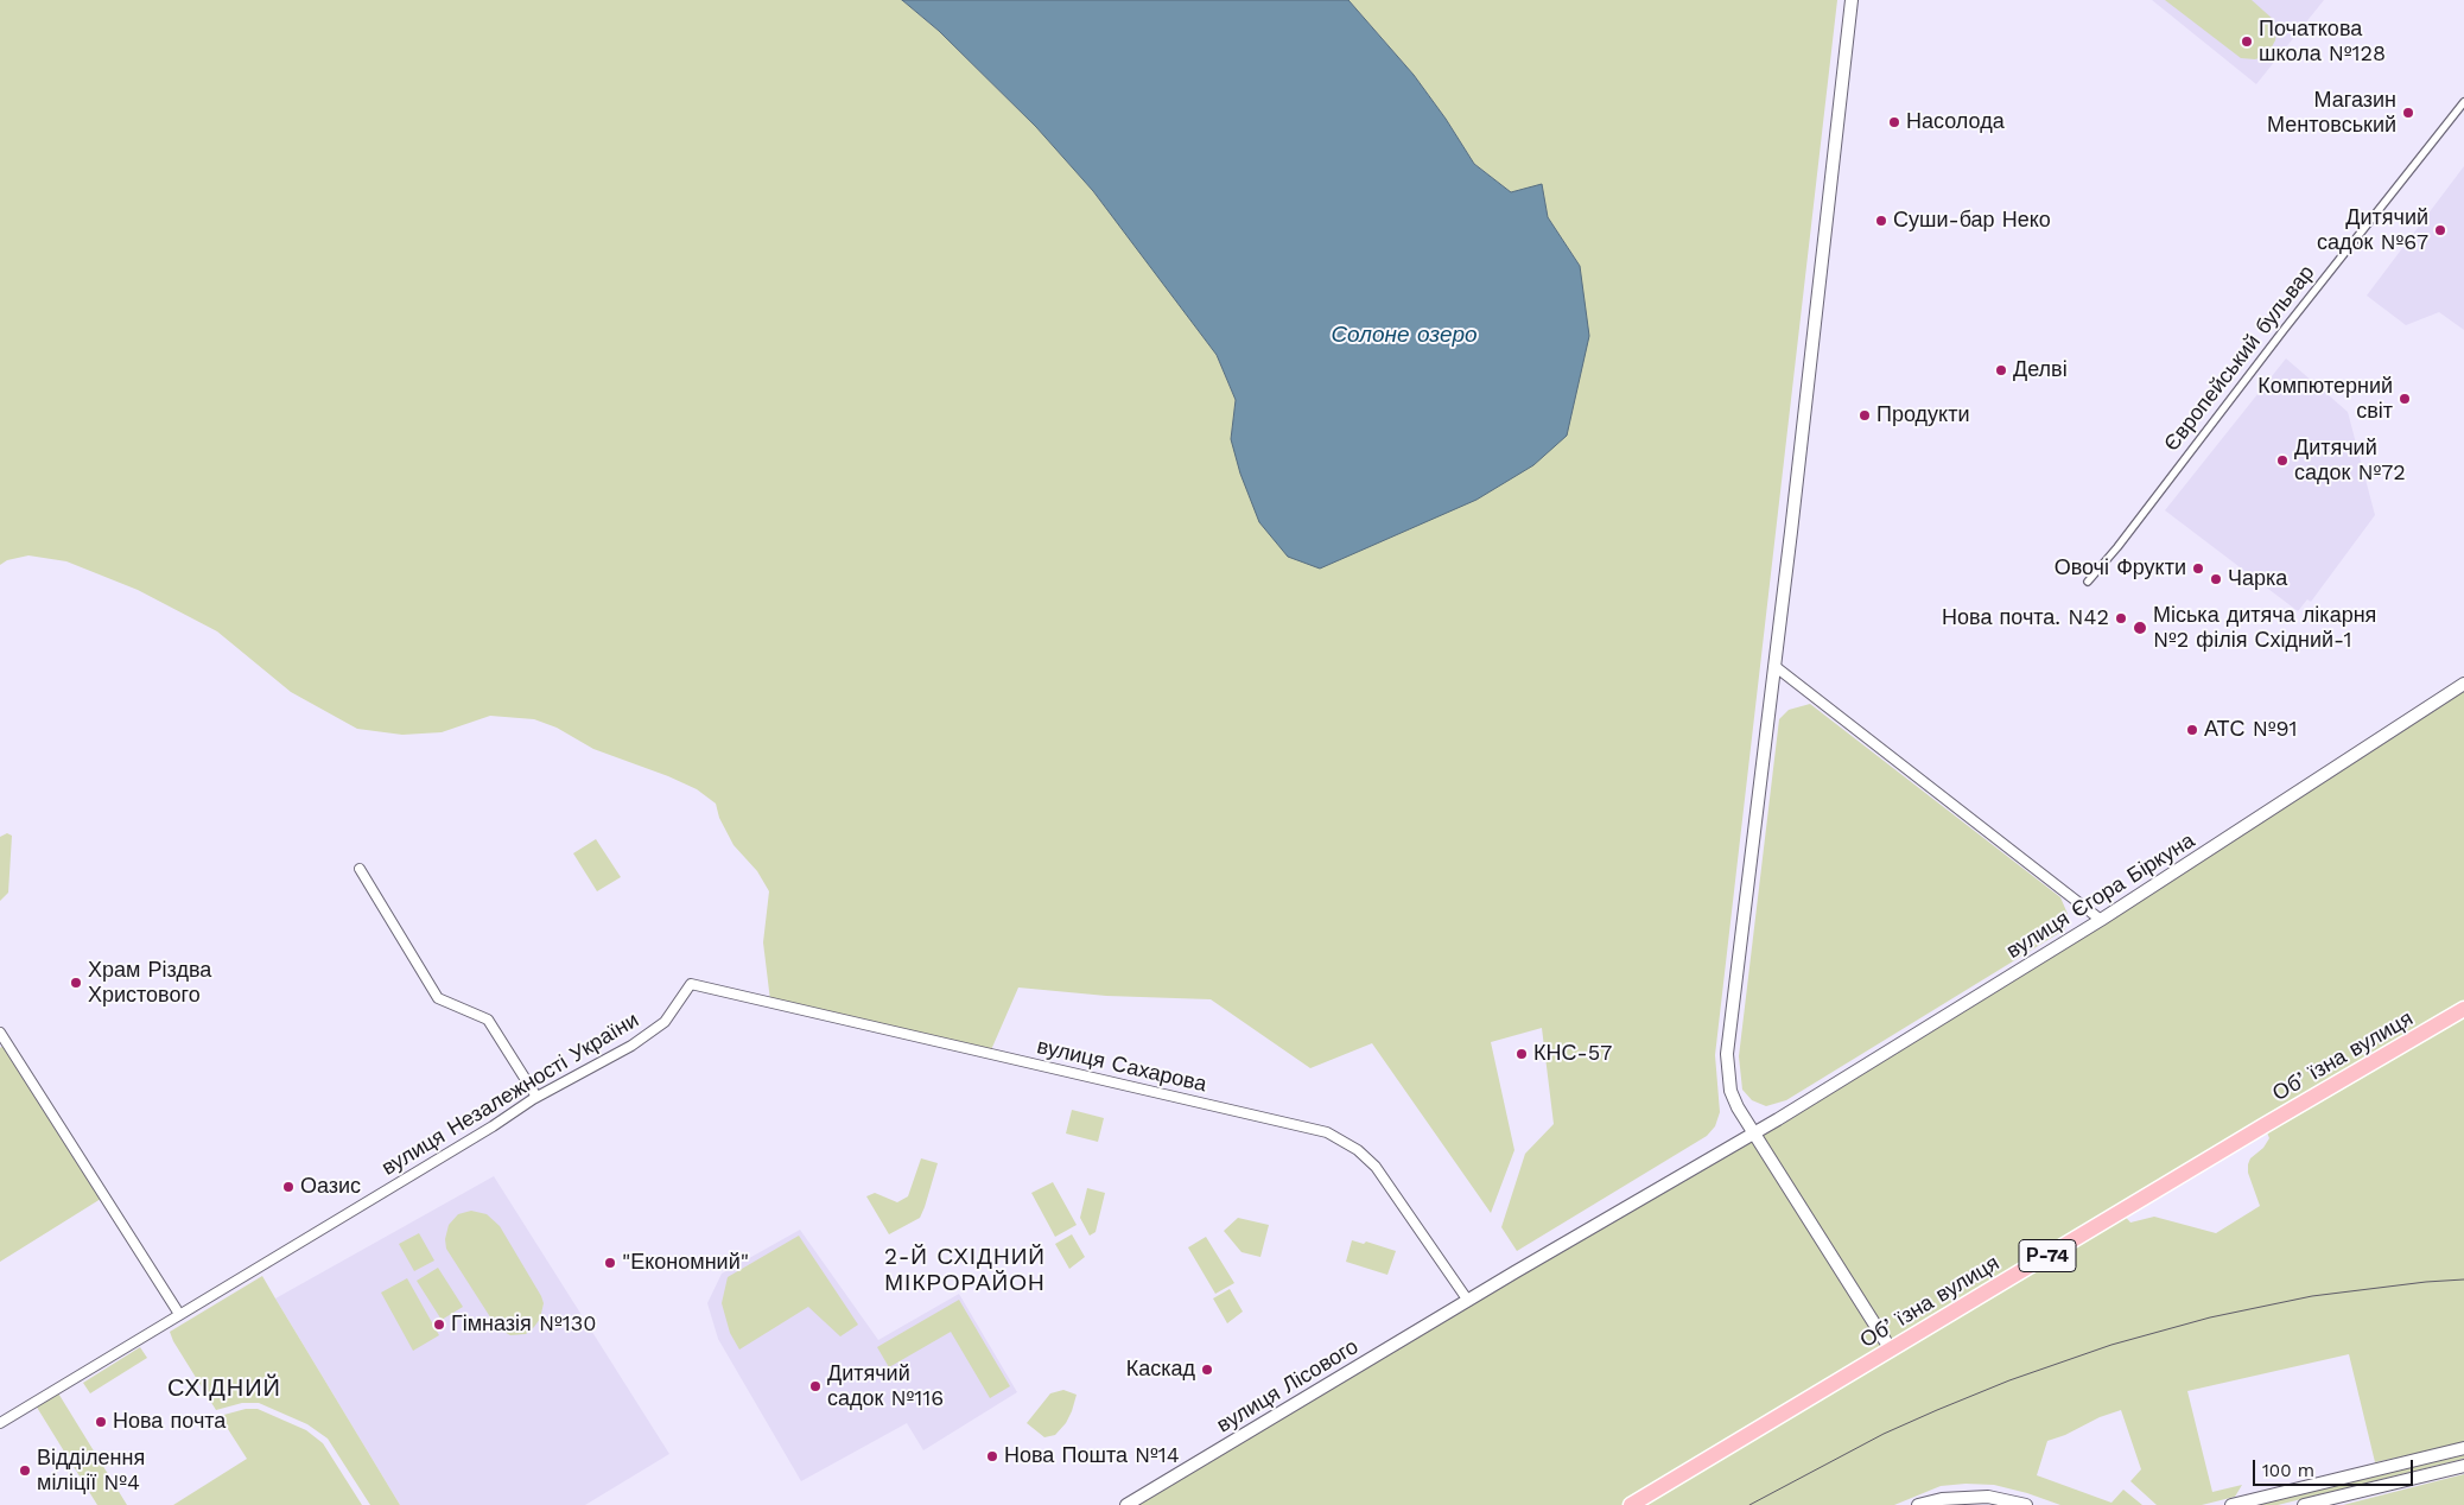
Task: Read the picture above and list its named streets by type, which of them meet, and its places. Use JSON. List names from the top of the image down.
{
  "streets": {
    "main road": ["Обʼїзна вулиця", "Р-74"],
    "street": [
      "Європейський бульвар",
      "вулиця Єгора Біркуна",
      "вулиця Сахарова",
      "вулиця Незалежності України",
      "вулиця Лісового"
    ]
  },
  "crossings": [
    ["вулиця Єгора Біркуна", "вулиця Сахарова"],
    ["вулиця Єгора Біркуна", "вулиця Лісового"],
    ["вулиця Сахарова", "вулиця Незалежності України"],
    ["вулиця Сахарова", "вулиця Лісового"]
  ],
  "districts": ["2-Й СХІДНИЙ МІКРОРАЙОН", "СХІДНИЙ"],
  "water": ["Солоне озеро"],
  "places": [
    "Початкова школа №128",
    "Магазин Ментовський",
    "Насолода",
    "Суши-бар Неко",
    "Дитячий садок №67",
    "Делві",
    "Компютерний світ",
    "Продукти",
    "Дитячий садок №72",
    "Овочі Фрукти",
    "Чарка",
    "Нова почта. N42",
    "Міська дитяча лікарня №2 філія Східний-1",
    "АТС №91",
    "Храм Різдва Христового",
    "КНС-57",
    "Оазис",
    "\"Економний\"",
    "Гімназія №130",
    "Каскад",
    "Дитячий садок №116",
    "Нова почта",
    "Нова Пошта №14",
    "Відділення міліції №4"
  ],
  "scale_bar": "100 m"
}
